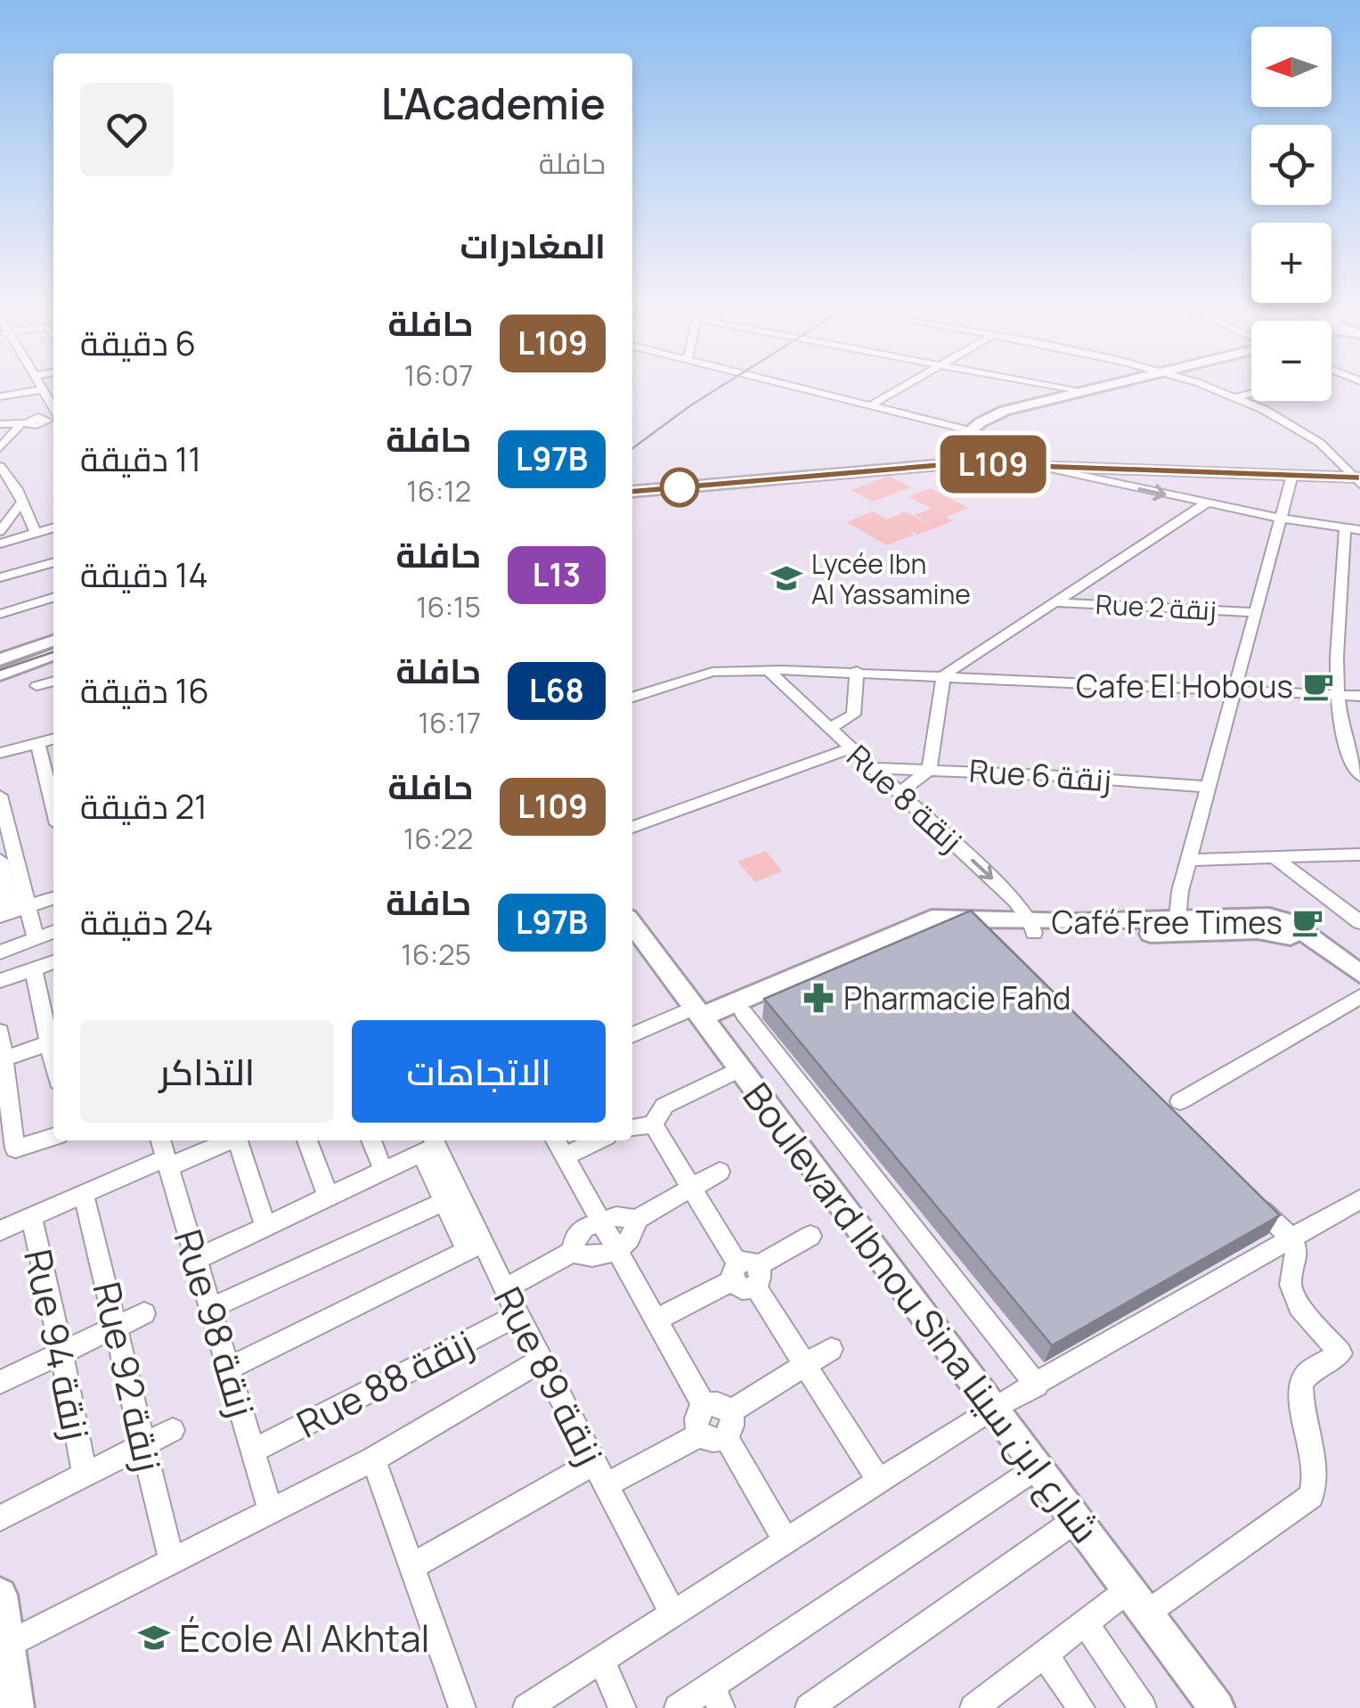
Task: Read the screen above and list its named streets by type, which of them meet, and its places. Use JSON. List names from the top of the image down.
{
  "streets": {
    "main road": ["Boulevard Ibnou Sina شارع ابن سينا"],
    "street": [
      "Rue 2 زنقة",
      "Rue 6 زنقة",
      "Rue 8 زنقة",
      "Rue 98 زنقة",
      "Rue 94 زنقة",
      "Rue 89 زنقة",
      "Rue 92 زنقة",
      "Rue 88 زنقة"
    ]
  },
  "crossings": [
    ["Rue 6 زنقة", "Rue 8 زنقة"],
    ["Rue 98 زنقة", "Rue 88 زنقة"],
    ["Rue 89 زنقة", "Rue 88 زنقة"]
  ],
  "one_way": ["Rue 8 زنقة"],
  "places": {
    "school or university": ["Lycée Ibn Al Yassamine", "École Al Akhtal"],
    "cafe": ["Cafe El Hobous", "Café Free Times"],
    "pharmacy": ["Pharmacie Fahd"]
  },
  "lines": ["bus line L109"],
  "north": "left",
  "page": {
    "on_map": "L109",
    "map_buttons": ["+", "−"],
    "heading": [
      ["L'Academie", "حافلة"],
      "المغادرات"
    ],
    "list": [
      {
        "mark": "L109",
        "name": "حافلة",
        "note": "16:07",
        "value": "6 دقيقة"
      },
      {
        "mark": "L97B",
        "name": "حافلة",
        "note": "16:12",
        "value": "11 دقيقة"
      },
      {
        "mark": "L13",
        "name": "حافلة",
        "note": "16:15",
        "value": "14 دقيقة"
      },
      {
        "mark": "L68",
        "name": "حافلة",
        "note": "16:17",
        "value": "16 دقيقة"
      },
      {
        "mark": "L109",
        "name": "حافلة",
        "note": "16:22",
        "value": "21 دقيقة"
      },
      {
        "mark": "L97B",
        "name": "حافلة",
        "note": "16:25",
        "value": "24 دقيقة"
      }
    ],
    "buttons": ["الاتجاهات", "التذاكر"]
  }
}
